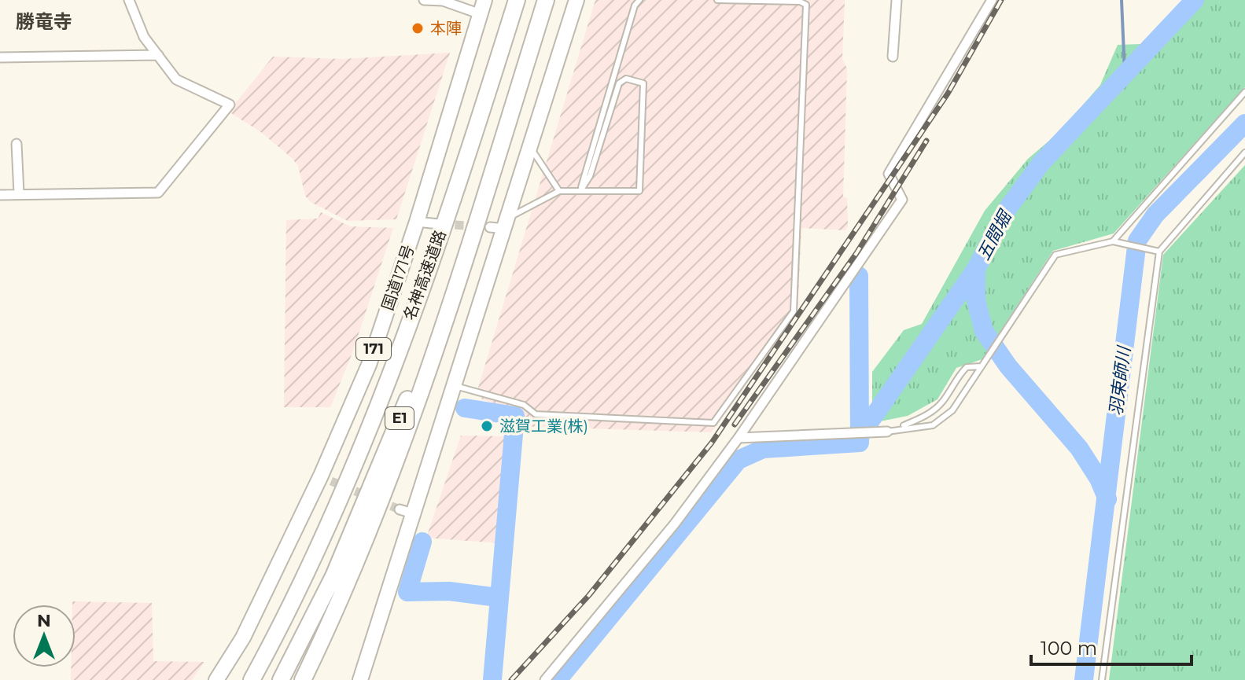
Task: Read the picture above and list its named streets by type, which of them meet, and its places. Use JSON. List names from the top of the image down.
{
  "streets": {
    "highway": [
      "名神高速道路",
      "国道171号",
      "171",
      "E1"
    ]
  },
  "districts": ["勝竜寺"],
  "water": ["五間堀", "羽束師川"],
  "places": ["本陣", "滋賀工業(株)"],
  "scale_bar": "100 m",
  "north": "top"
}
